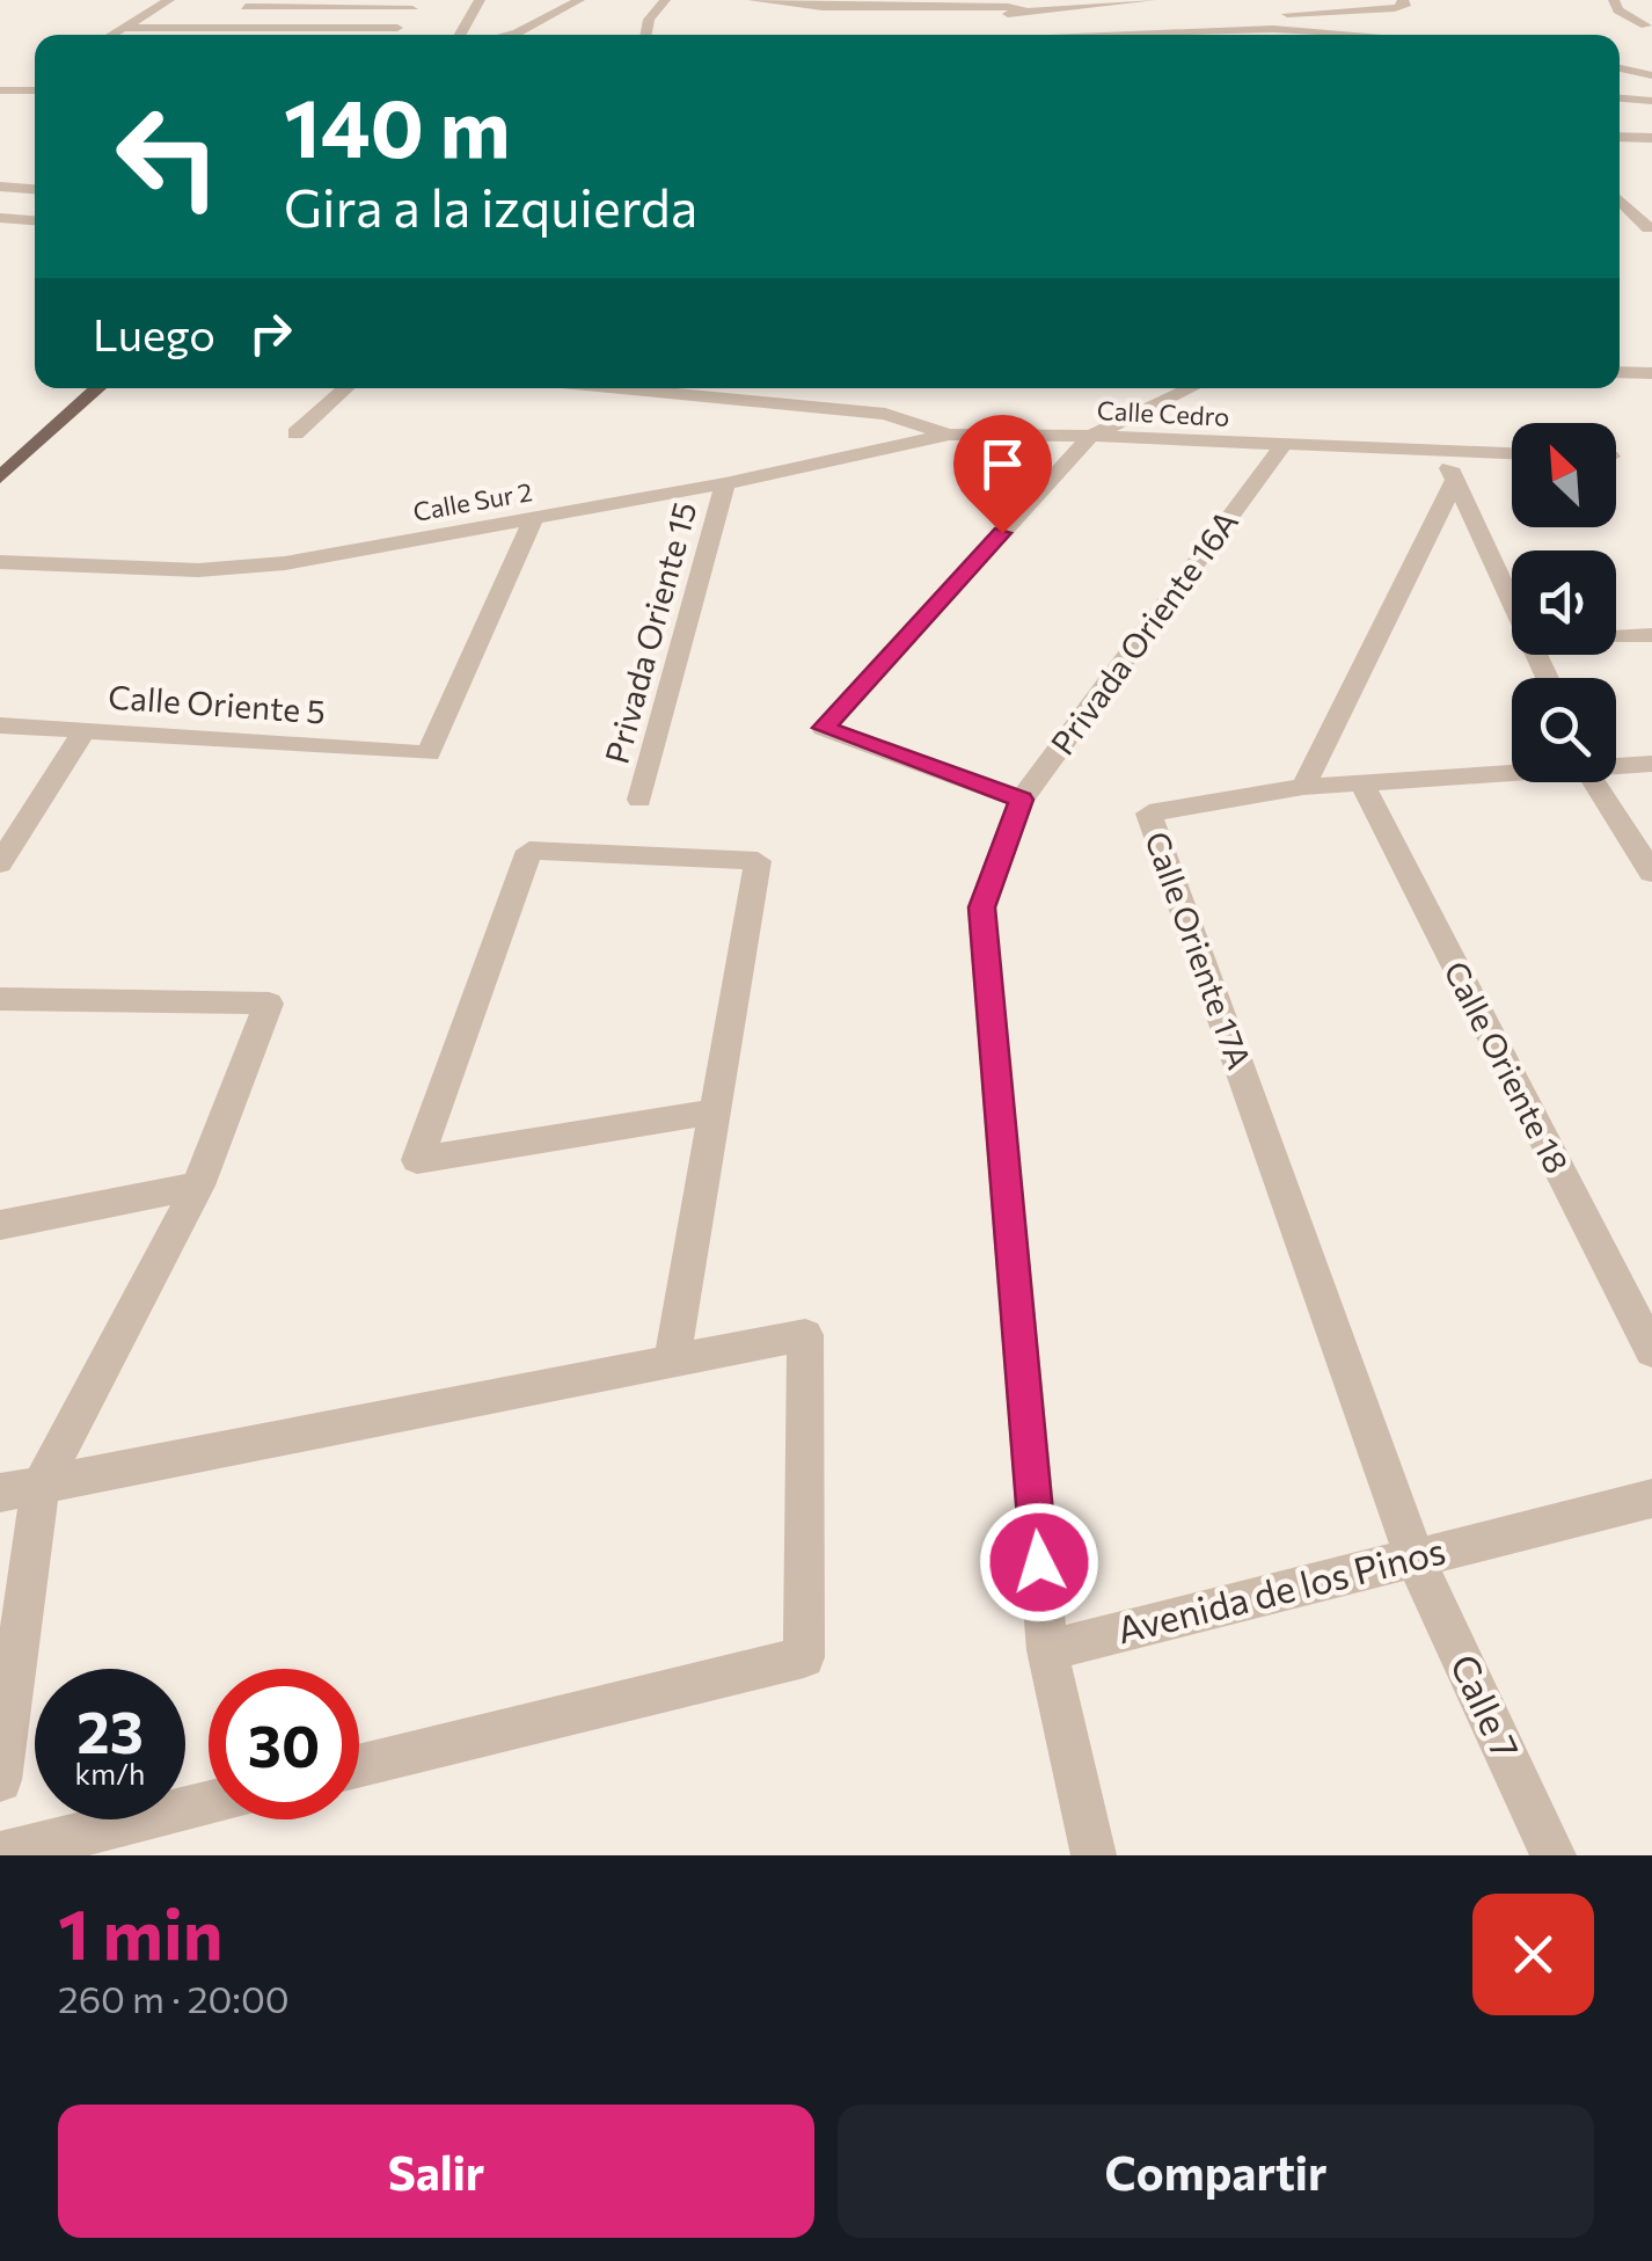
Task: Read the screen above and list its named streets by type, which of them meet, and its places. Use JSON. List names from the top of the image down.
{
  "streets": {
    "street": [
      "Calle Cedro",
      "Calle Sur 2",
      "Privada Oriente 15",
      "Privada Oriente 16A",
      "Calle Oriente 5",
      "Calle Oriente 17A",
      "Calle Oriente 18",
      "Avenida de los Pinos",
      "Calle 7"
    ]
  },
  "crossings": [
    ["Calle Cedro", "Calle Sur 2"],
    ["Calle Cedro", "Privada Oriente 16A"],
    ["Calle Sur 2", "Privada Oriente 15"],
    ["Calle Sur 2", "Calle Oriente 5"],
    ["Privada Oriente 16A", "Avenida de los Pinos"],
    ["Calle Oriente 17A", "Avenida de los Pinos"],
    ["Calle Oriente 17A", "Calle 7"],
    ["Avenida de los Pinos", "Calle 7"]
  ],
  "north": "top left",
  "page": {
    "turn": ["140 m", "Gira a la izquierda"],
    "then": "Luego",
    "speed": "23 km/h",
    "limit": "30",
    "heading": ["1 min", "260 m · 20:00"],
    "buttons": ["Salir", "Compartir"]
  }
}
